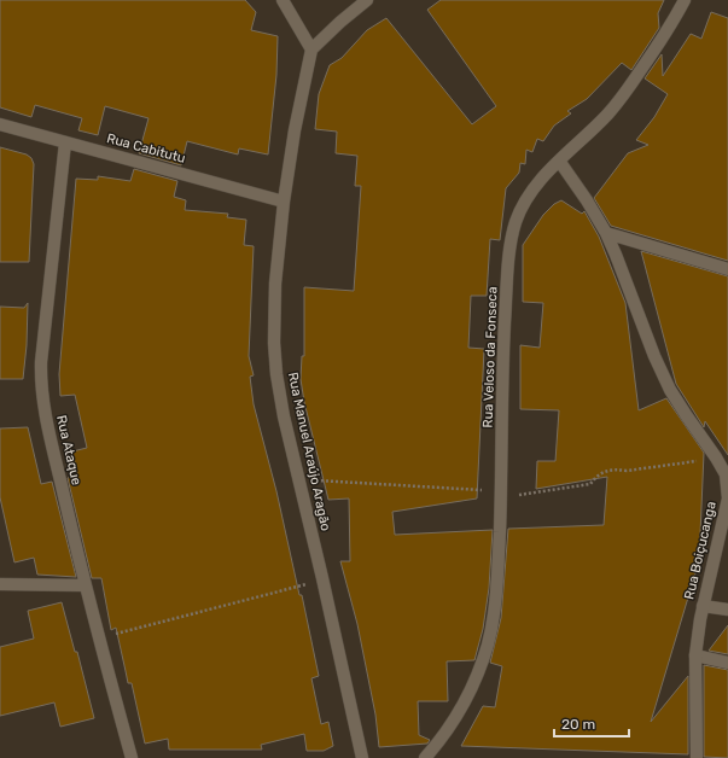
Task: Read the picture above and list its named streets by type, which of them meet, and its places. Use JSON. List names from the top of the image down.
{
  "streets": {
    "street": [
      "Rua Cabitutu",
      "Rua Veloso da Fonseca",
      "Rua Ataque",
      "Rua Manuel Araújo Aragão",
      "Rua Boiçucanga"
    ]
  },
  "crossings": [
    ["Rua Cabitutu", "Rua Ataque"],
    ["Rua Cabitutu", "Rua Manuel Araújo Aragão"],
    ["Rua Veloso da Fonseca", "Rua Boiçucanga"]
  ],
  "scale_bar": "20 m"
}
